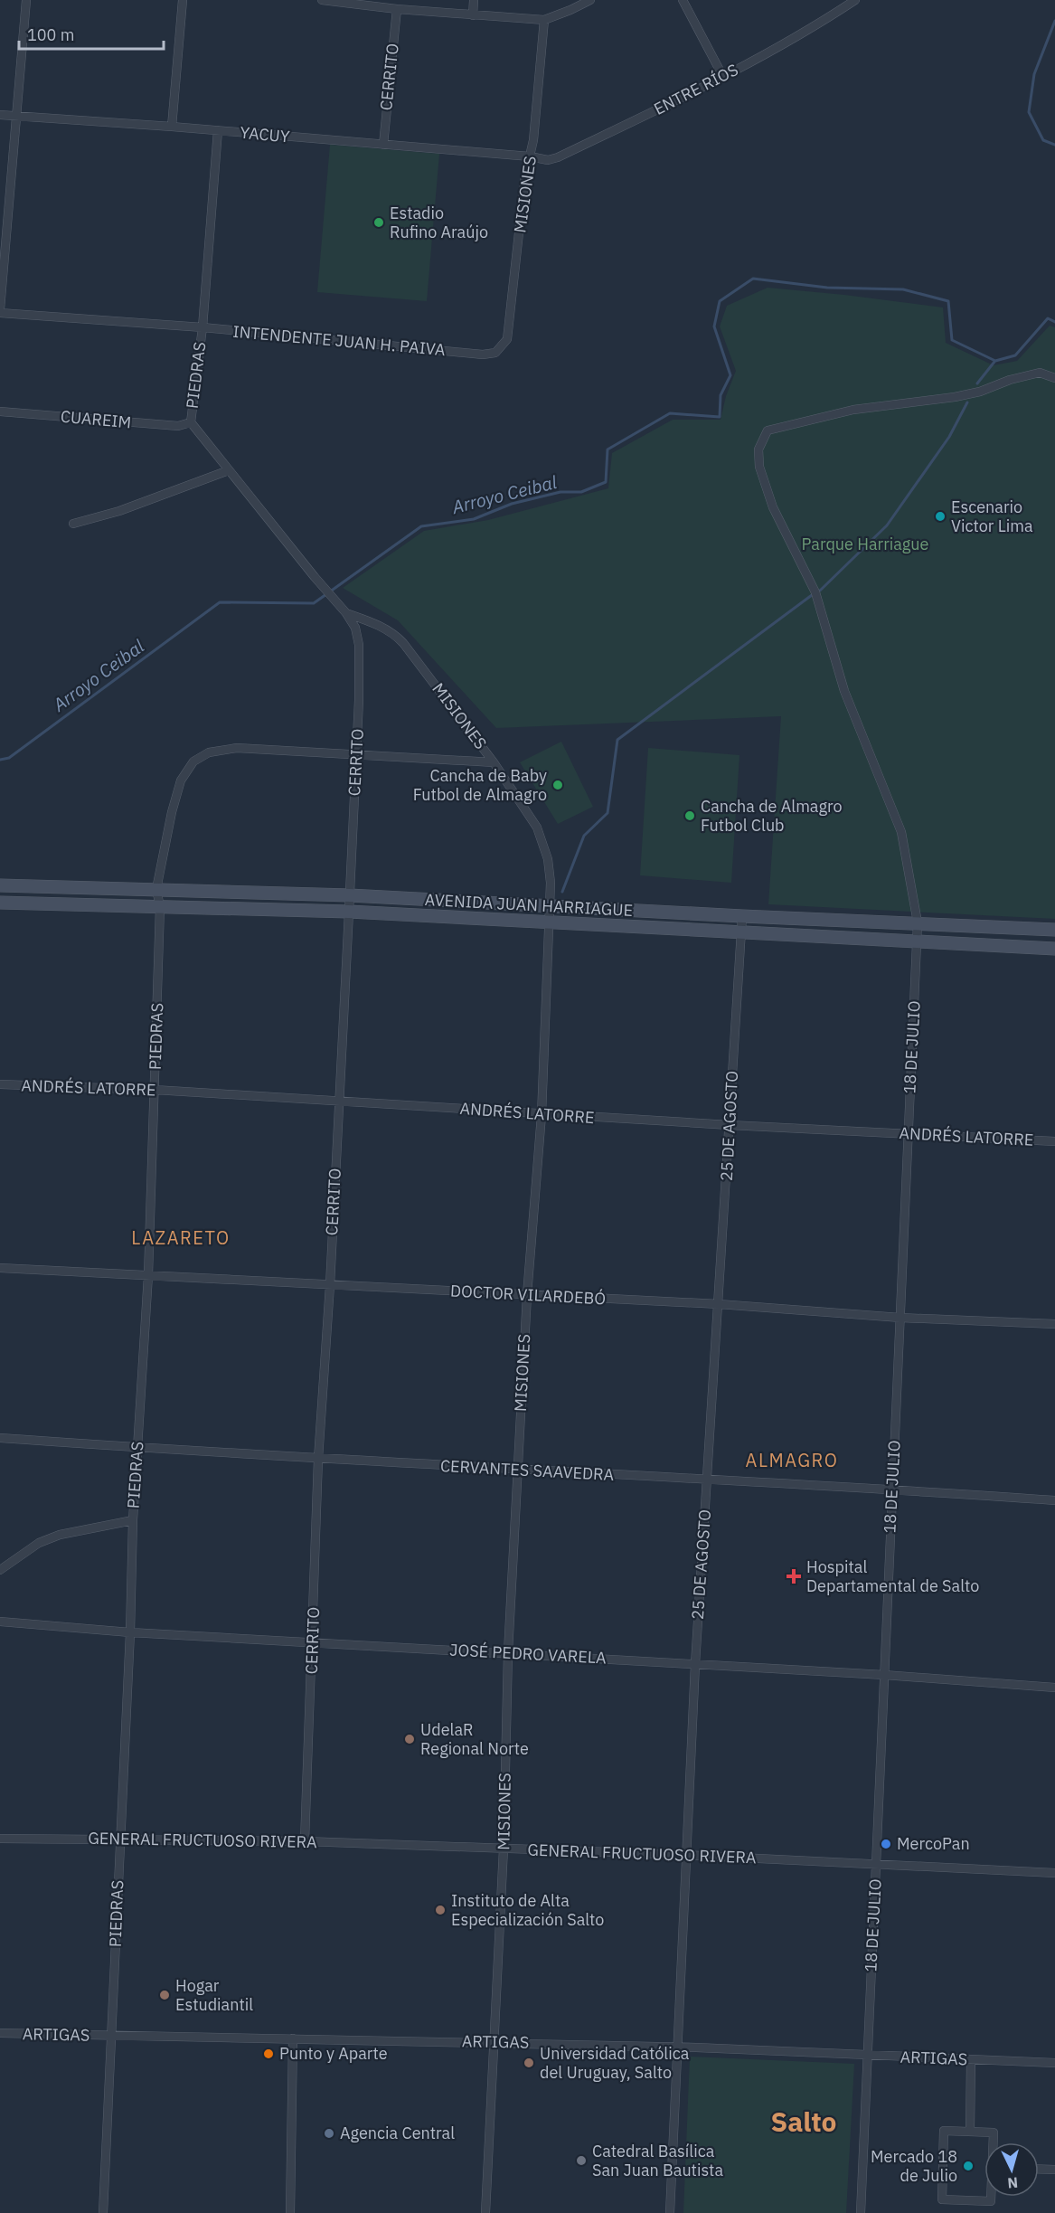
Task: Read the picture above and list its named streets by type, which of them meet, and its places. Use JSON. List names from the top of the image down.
{
  "streets": {
    "street": [
      "CERRITO",
      "ENTRE RÍOS",
      "YACUY",
      "MISIONES",
      "INTENDENTE JUAN H. PAIVA",
      "PIEDRAS",
      "CUAREIM",
      "AVENIDA JUAN HARRIAGUE",
      "18 DE JULIO",
      "ANDRÉS LATORRE",
      "25 DE AGOSTO",
      "DOCTOR VILARDEBÓ",
      "CERVANTES SAAVEDRA",
      "JOSÉ PEDRO VARELA",
      "GENERAL FRUCTUOSO RIVERA",
      "ARTIGAS"
    ]
  },
  "crossings": [
    ["CERRITO", "YACUY"],
    ["CERRITO", "MISIONES"],
    ["CERRITO", "PIEDRAS"],
    ["CERRITO", "AVENIDA JUAN HARRIAGUE"],
    ["CERRITO", "ANDRÉS LATORRE"],
    ["CERRITO", "DOCTOR VILARDEBÓ"],
    ["CERRITO", "CERVANTES SAAVEDRA"],
    ["CERRITO", "JOSÉ PEDRO VARELA"],
    ["CERRITO", "GENERAL FRUCTUOSO RIVERA"],
    ["ENTRE RÍOS", "YACUY"],
    ["ENTRE RÍOS", "MISIONES"],
    ["YACUY", "MISIONES"],
    ["YACUY", "PIEDRAS"],
    ["MISIONES", "INTENDENTE JUAN H. PAIVA"],
    ["MISIONES", "AVENIDA JUAN HARRIAGUE"],
    ["MISIONES", "ANDRÉS LATORRE"],
    ["MISIONES", "DOCTOR VILARDEBÓ"],
    ["MISIONES", "CERVANTES SAAVEDRA"],
    ["MISIONES", "JOSÉ PEDRO VARELA"],
    ["MISIONES", "GENERAL FRUCTUOSO RIVERA"],
    ["MISIONES", "ARTIGAS"],
    ["INTENDENTE JUAN H. PAIVA", "PIEDRAS"],
    ["PIEDRAS", "CUAREIM"],
    ["PIEDRAS", "AVENIDA JUAN HARRIAGUE"],
    ["PIEDRAS", "ANDRÉS LATORRE"],
    ["PIEDRAS", "DOCTOR VILARDEBÓ"],
    ["PIEDRAS", "CERVANTES SAAVEDRA"],
    ["PIEDRAS", "JOSÉ PEDRO VARELA"],
    ["PIEDRAS", "GENERAL FRUCTUOSO RIVERA"],
    ["PIEDRAS", "ARTIGAS"],
    ["AVENIDA JUAN HARRIAGUE", "18 DE JULIO"],
    ["AVENIDA JUAN HARRIAGUE", "25 DE AGOSTO"],
    ["18 DE JULIO", "ANDRÉS LATORRE"],
    ["18 DE JULIO", "DOCTOR VILARDEBÓ"],
    ["18 DE JULIO", "CERVANTES SAAVEDRA"],
    ["18 DE JULIO", "JOSÉ PEDRO VARELA"],
    ["18 DE JULIO", "GENERAL FRUCTUOSO RIVERA"],
    ["18 DE JULIO", "ARTIGAS"],
    ["ANDRÉS LATORRE", "25 DE AGOSTO"],
    ["25 DE AGOSTO", "DOCTOR VILARDEBÓ"],
    ["25 DE AGOSTO", "CERVANTES SAAVEDRA"],
    ["25 DE AGOSTO", "JOSÉ PEDRO VARELA"],
    ["25 DE AGOSTO", "GENERAL FRUCTUOSO RIVERA"],
    ["25 DE AGOSTO", "ARTIGAS"]
  ],
  "districts": ["LAZARETO", "ALMAGRO", "Salto"],
  "water": ["Arroyo Ceibal"],
  "parks": ["Parque Harriague"],
  "places": {
    "other": [
      "Estadio Rufino Araújo",
      "Escenario Victor Lima",
      "Cancha de Baby Futbol de Almagro",
      "Cancha de Almagro Futbol Club",
      "UdelaR Regional Norte",
      "MercoPan",
      "Instituto de Alta Especialización Salto",
      "Hogar Estudiantil",
      "Punto y Aparte",
      "Universidad Católica del Uruguay, Salto",
      "Agencia Central",
      "Catedral Basílica San Juan Bautista",
      "Mercado 18 de Julio"
    ],
    "health": ["Hospital Departamental de Salto"]
  },
  "scale_bar": "100 m",
  "north": "bottom"
}
